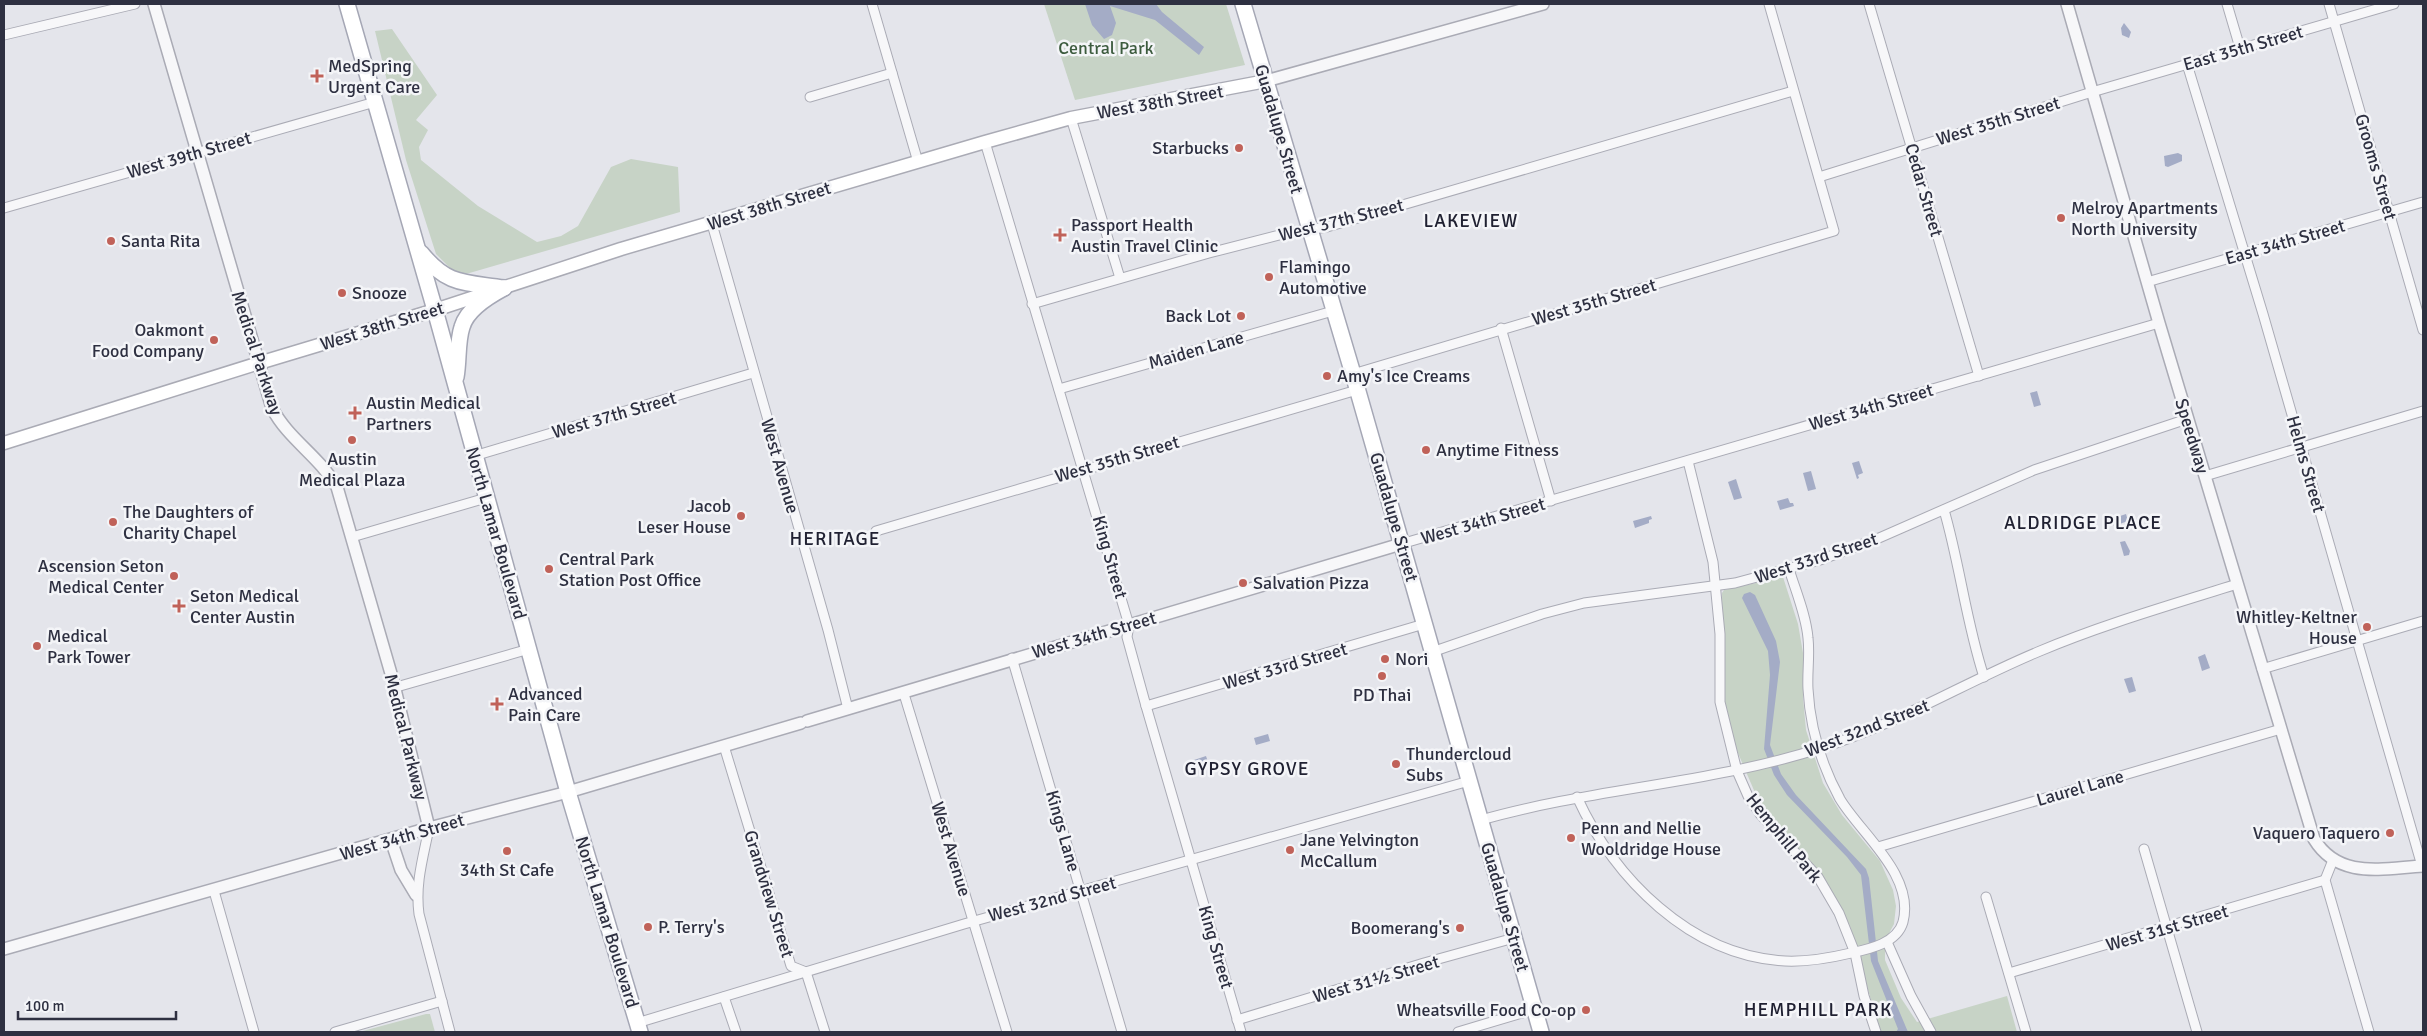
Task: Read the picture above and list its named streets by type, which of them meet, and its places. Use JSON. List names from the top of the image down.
{
  "streets": {
    "main road": ["West 38th Street", "Guadalupe Street", "North Lamar Boulevard"],
    "street": [
      "East 35th Street",
      "West 35th Street",
      "West 39th Street",
      "Grooms Street",
      "Cedar Street",
      "West 37th Street",
      "East 34th Street",
      "Maiden Lane",
      "Medical Parkway",
      "West 34th Street",
      "Speedway",
      "Helms Street",
      "West Avenue",
      "King Street",
      "West 33rd Street",
      "West 32nd Street",
      "Laurel Lane",
      "Kings Lane",
      "Hemphill Park",
      "Grandview Street",
      "West 31st Street",
      "West 31½ Street"
    ]
  },
  "crossings": [
    ["East 35th Street", "West 35th Street"],
    ["East 35th Street", "Grooms Street"],
    ["East 35th Street", "Speedway"],
    ["East 35th Street", "Helms Street"],
    ["West 38th Street", "Guadalupe Street"],
    ["West 38th Street", "Medical Parkway"],
    ["West 38th Street", "West Avenue"],
    ["West 38th Street", "North Lamar Boulevard"],
    ["West 38th Street", "King Street"],
    ["West 35th Street", "Guadalupe Street"],
    ["West 35th Street", "Cedar Street"],
    ["West 35th Street", "Speedway"],
    ["West 35th Street", "King Street"],
    ["Guadalupe Street", "West 37th Street"],
    ["Guadalupe Street", "Maiden Lane"],
    ["Guadalupe Street", "West 34th Street"],
    ["Guadalupe Street", "West 33rd Street"],
    ["Guadalupe Street", "West 32nd Street"],
    ["Guadalupe Street", "West 31½ Street"],
    ["West 39th Street", "Medical Parkway"],
    ["West 39th Street", "North Lamar Boulevard"],
    ["Grooms Street", "East 34th Street"],
    ["Cedar Street", "West 34th Street"],
    ["West 37th Street", "West Avenue"],
    ["West 37th Street", "North Lamar Boulevard"],
    ["West 37th Street", "King Street"],
    ["East 34th Street", "Speedway"],
    ["East 34th Street", "Helms Street"],
    ["Maiden Lane", "King Street"],
    ["Medical Parkway", "West 34th Street"],
    ["West 34th Street", "Speedway"],
    ["West 34th Street", "West Avenue"],
    ["West 34th Street", "North Lamar Boulevard"],
    ["West 34th Street", "King Street"],
    ["West 34th Street", "Kings Lane"],
    ["West 34th Street", "Hemphill Park"],
    ["West 34th Street", "Grandview Street"],
    ["Speedway", "West 33rd Street"],
    ["Speedway", "West 32nd Street"],
    ["Speedway", "Laurel Lane"],
    ["West Avenue", "West 32nd Street"],
    ["North Lamar Boulevard", "West 32nd Street"],
    ["King Street", "West 33rd Street"],
    ["King Street", "West 32nd Street"],
    ["King Street", "West 31½ Street"],
    ["West 33rd Street", "Hemphill Park"],
    ["West 32nd Street", "Kings Lane"],
    ["West 32nd Street", "Hemphill Park"],
    ["West 32nd Street", "Grandview Street"]
  ],
  "districts": [
    "LAKEVIEW",
    "ALDRIDGE PLACE",
    "HERITAGE",
    "GYPSY GROVE",
    "HEMPHILL PARK"
  ],
  "parks": ["Central Park"],
  "places": {
    "health": [
      "MedSpring Urgent Care",
      "Passport Health Austin Travel Clinic",
      "Austin Medical Partners",
      "Seton Medical Center Austin",
      "Advanced Pain Care"
    ],
    "other": [
      "Starbucks",
      "Melroy Apartments North University",
      "Santa Rita",
      "Flamingo Automotive",
      "Snooze",
      "Back Lot",
      "Oakmont Food Company",
      "Amy's Ice Creams",
      "Austin Medical Plaza",
      "Anytime Fitness",
      "Jacob Leser House",
      "The Daughters of Charity Chapel",
      "Central Park Station Post Office",
      "Ascension Seton Medical Center",
      "Salvation Pizza",
      "Whitley-Keltner House",
      "Medical Park Tower",
      "Nori",
      "PD Thai",
      "Thundercloud Subs",
      "Vaquero Taquero",
      "Penn and Nellie Wooldridge House",
      "Jane Yelvington McCallum",
      "34th St Cafe",
      "P. Terry's",
      "Boomerang's",
      "Wheatsville Food Co-op"
    ]
  },
  "scale_bar": "100 m"
}
